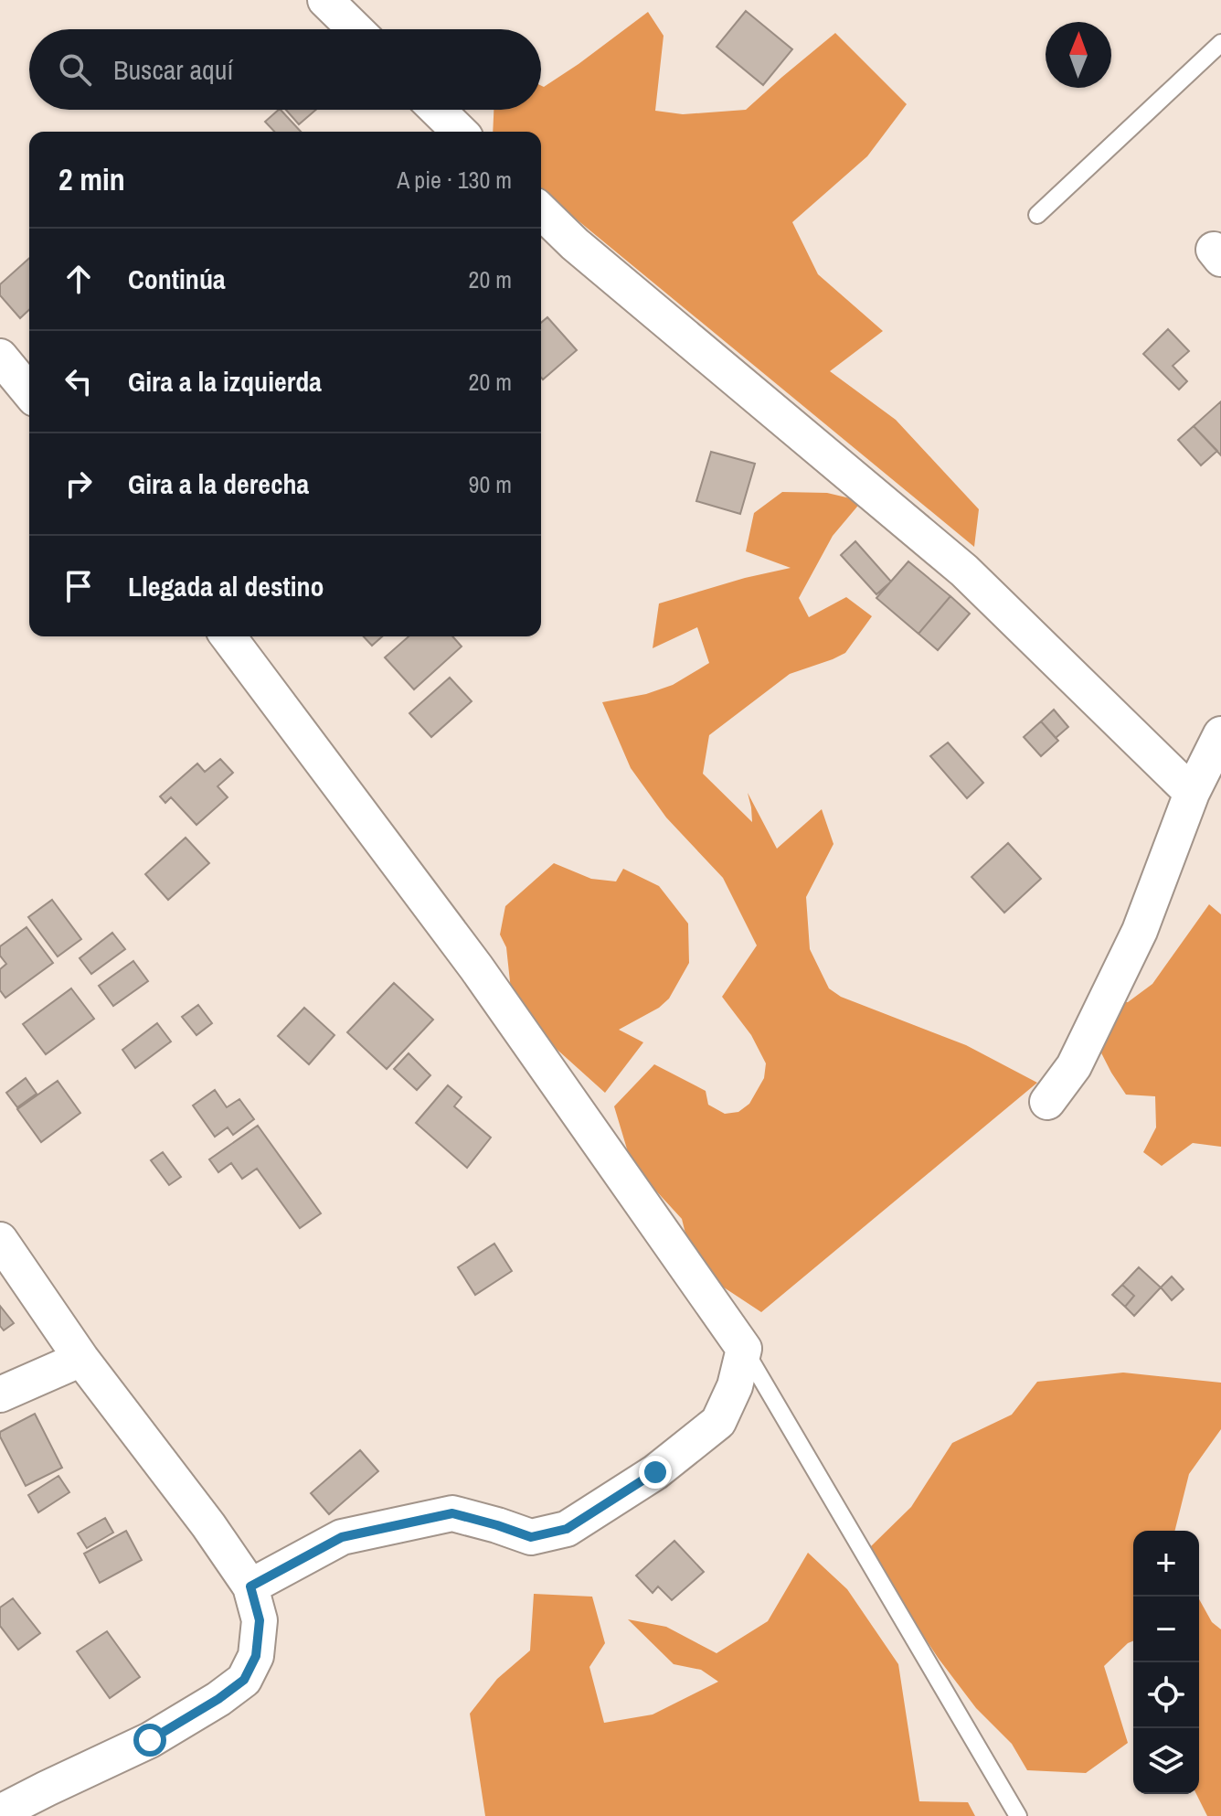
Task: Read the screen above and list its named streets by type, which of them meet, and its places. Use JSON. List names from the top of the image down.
{
  "north": "top",
  "page": {
    "search": "Buscar aquí",
    "heading": ["2 min", "A pie · 130 m"],
    "list": [
      ["Continúa", "20 m"],
      ["Gira a la izquierda", "20 m"],
      ["Gira a la derecha", "90 m"],
      "Llegada al destino"
    ],
    "map_buttons": ["+", "−"]
  }
}
